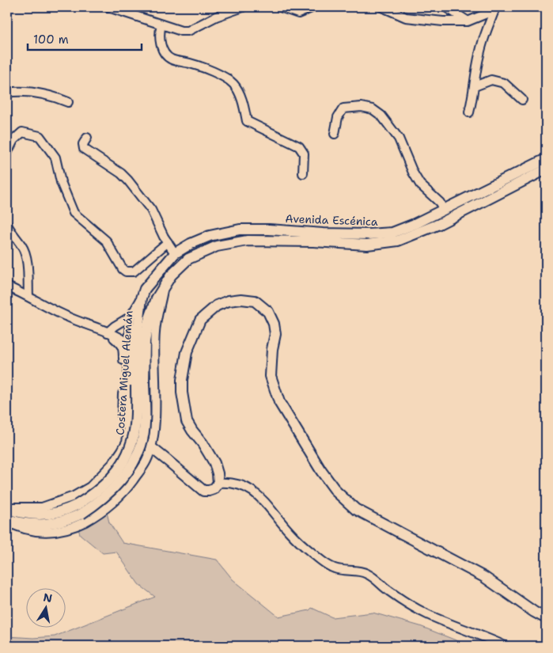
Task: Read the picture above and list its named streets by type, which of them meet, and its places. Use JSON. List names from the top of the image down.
{
  "streets": {
    "main road": ["Avenida Escénica", "Costera Miguel Alemán"]
  },
  "crossings": [
    ["Avenida Escénica", "Costera Miguel Alemán"]
  ],
  "scale_bar": "100 m",
  "north": "top"
}
